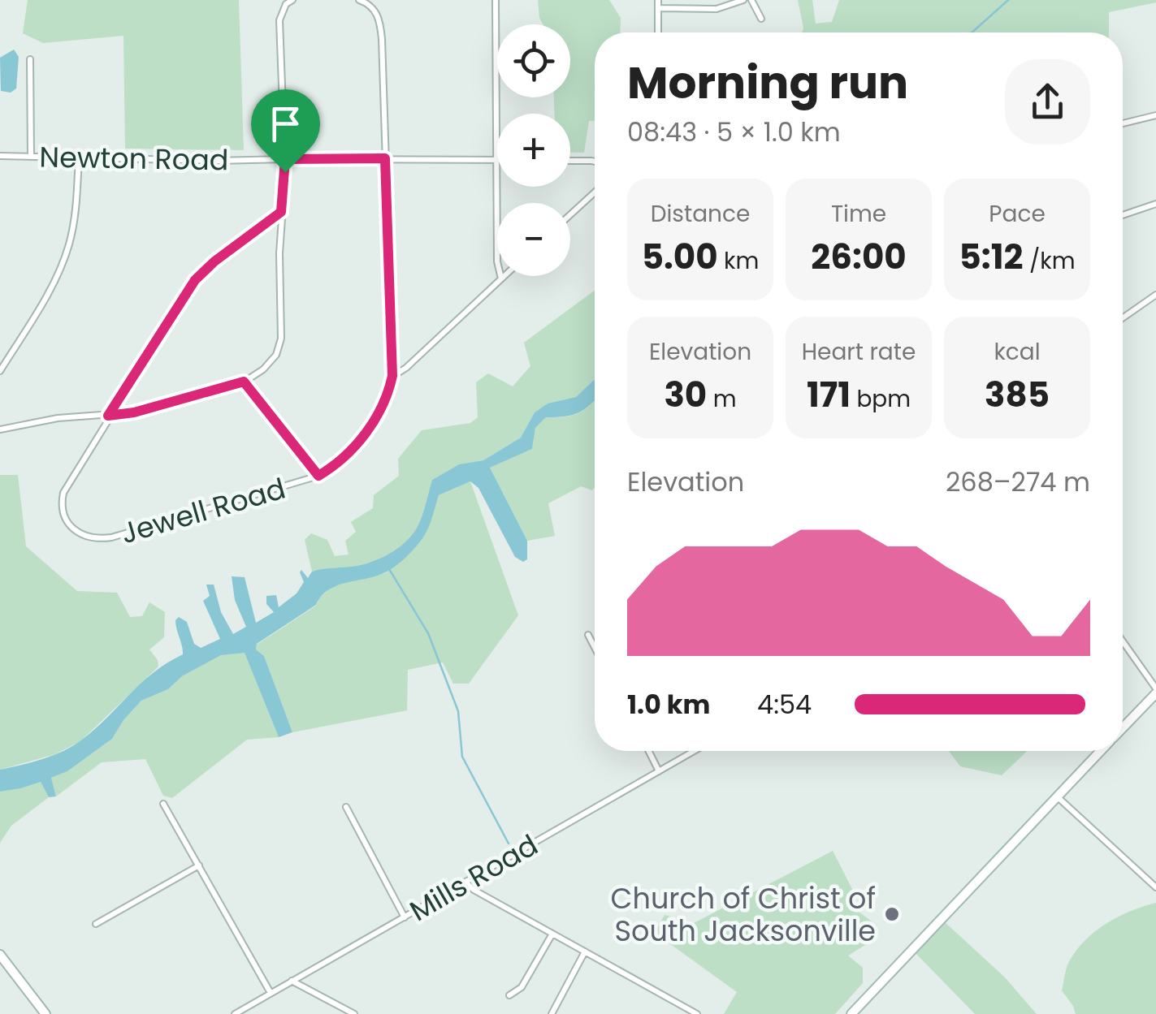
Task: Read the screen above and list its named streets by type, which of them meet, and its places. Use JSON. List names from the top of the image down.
{
  "streets": {
    "street": ["Newton Road", "Jewell Road", "Mills Road"]
  },
  "crossings": [
    ["Newton Road", "Jewell Road"]
  ],
  "places": ["Church of Christ of South Jacksonville"],
  "page": {
    "map_buttons": ["+", "−"],
    "heading": ["Morning run", "08:43 · 5 × 1.0 km"],
    "stats": [
      ["Distance", "5.00 km"],
      ["Time", "26:00"],
      ["Pace", "5:12 /km"],
      ["Elevation", "30 m"],
      ["Heart rate", "171 bpm"],
      ["kcal", "385"]
    ],
    "chart": ["Elevation", "268–274 m"],
    "list": [
      {
        "name": "1.0 km",
        "note": "4:54"
      }
    ]
  }
}
